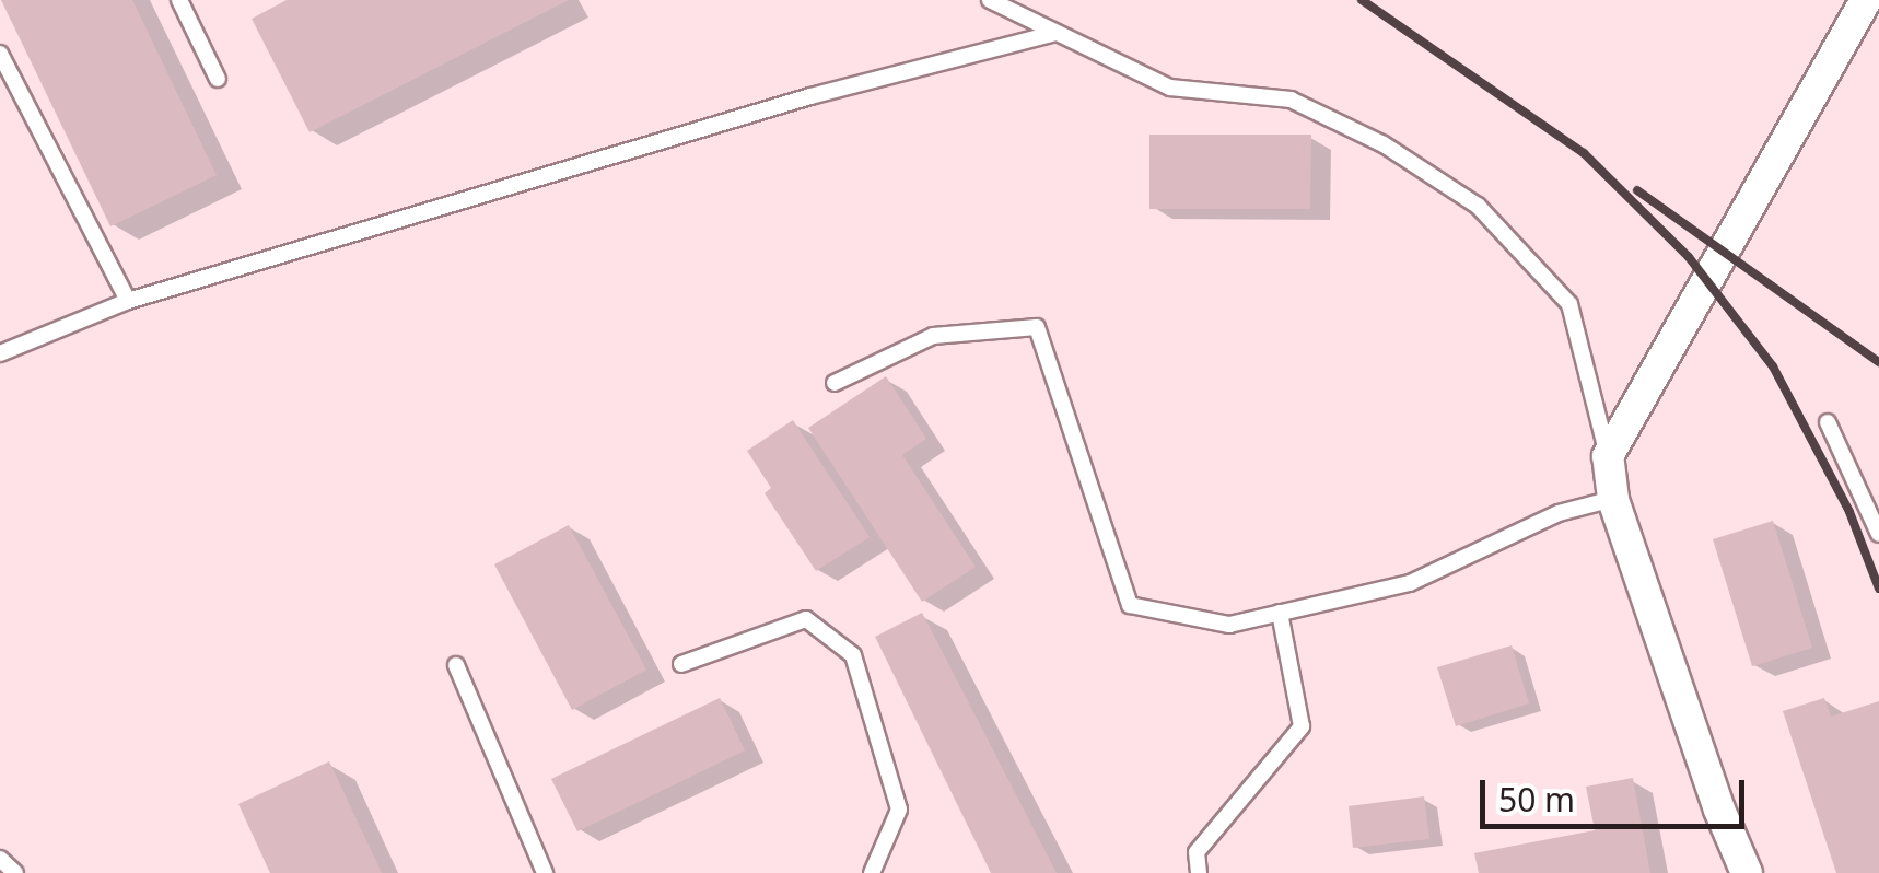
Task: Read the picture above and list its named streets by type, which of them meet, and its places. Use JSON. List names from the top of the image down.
{
  "scale_bar": "50 m"
}
